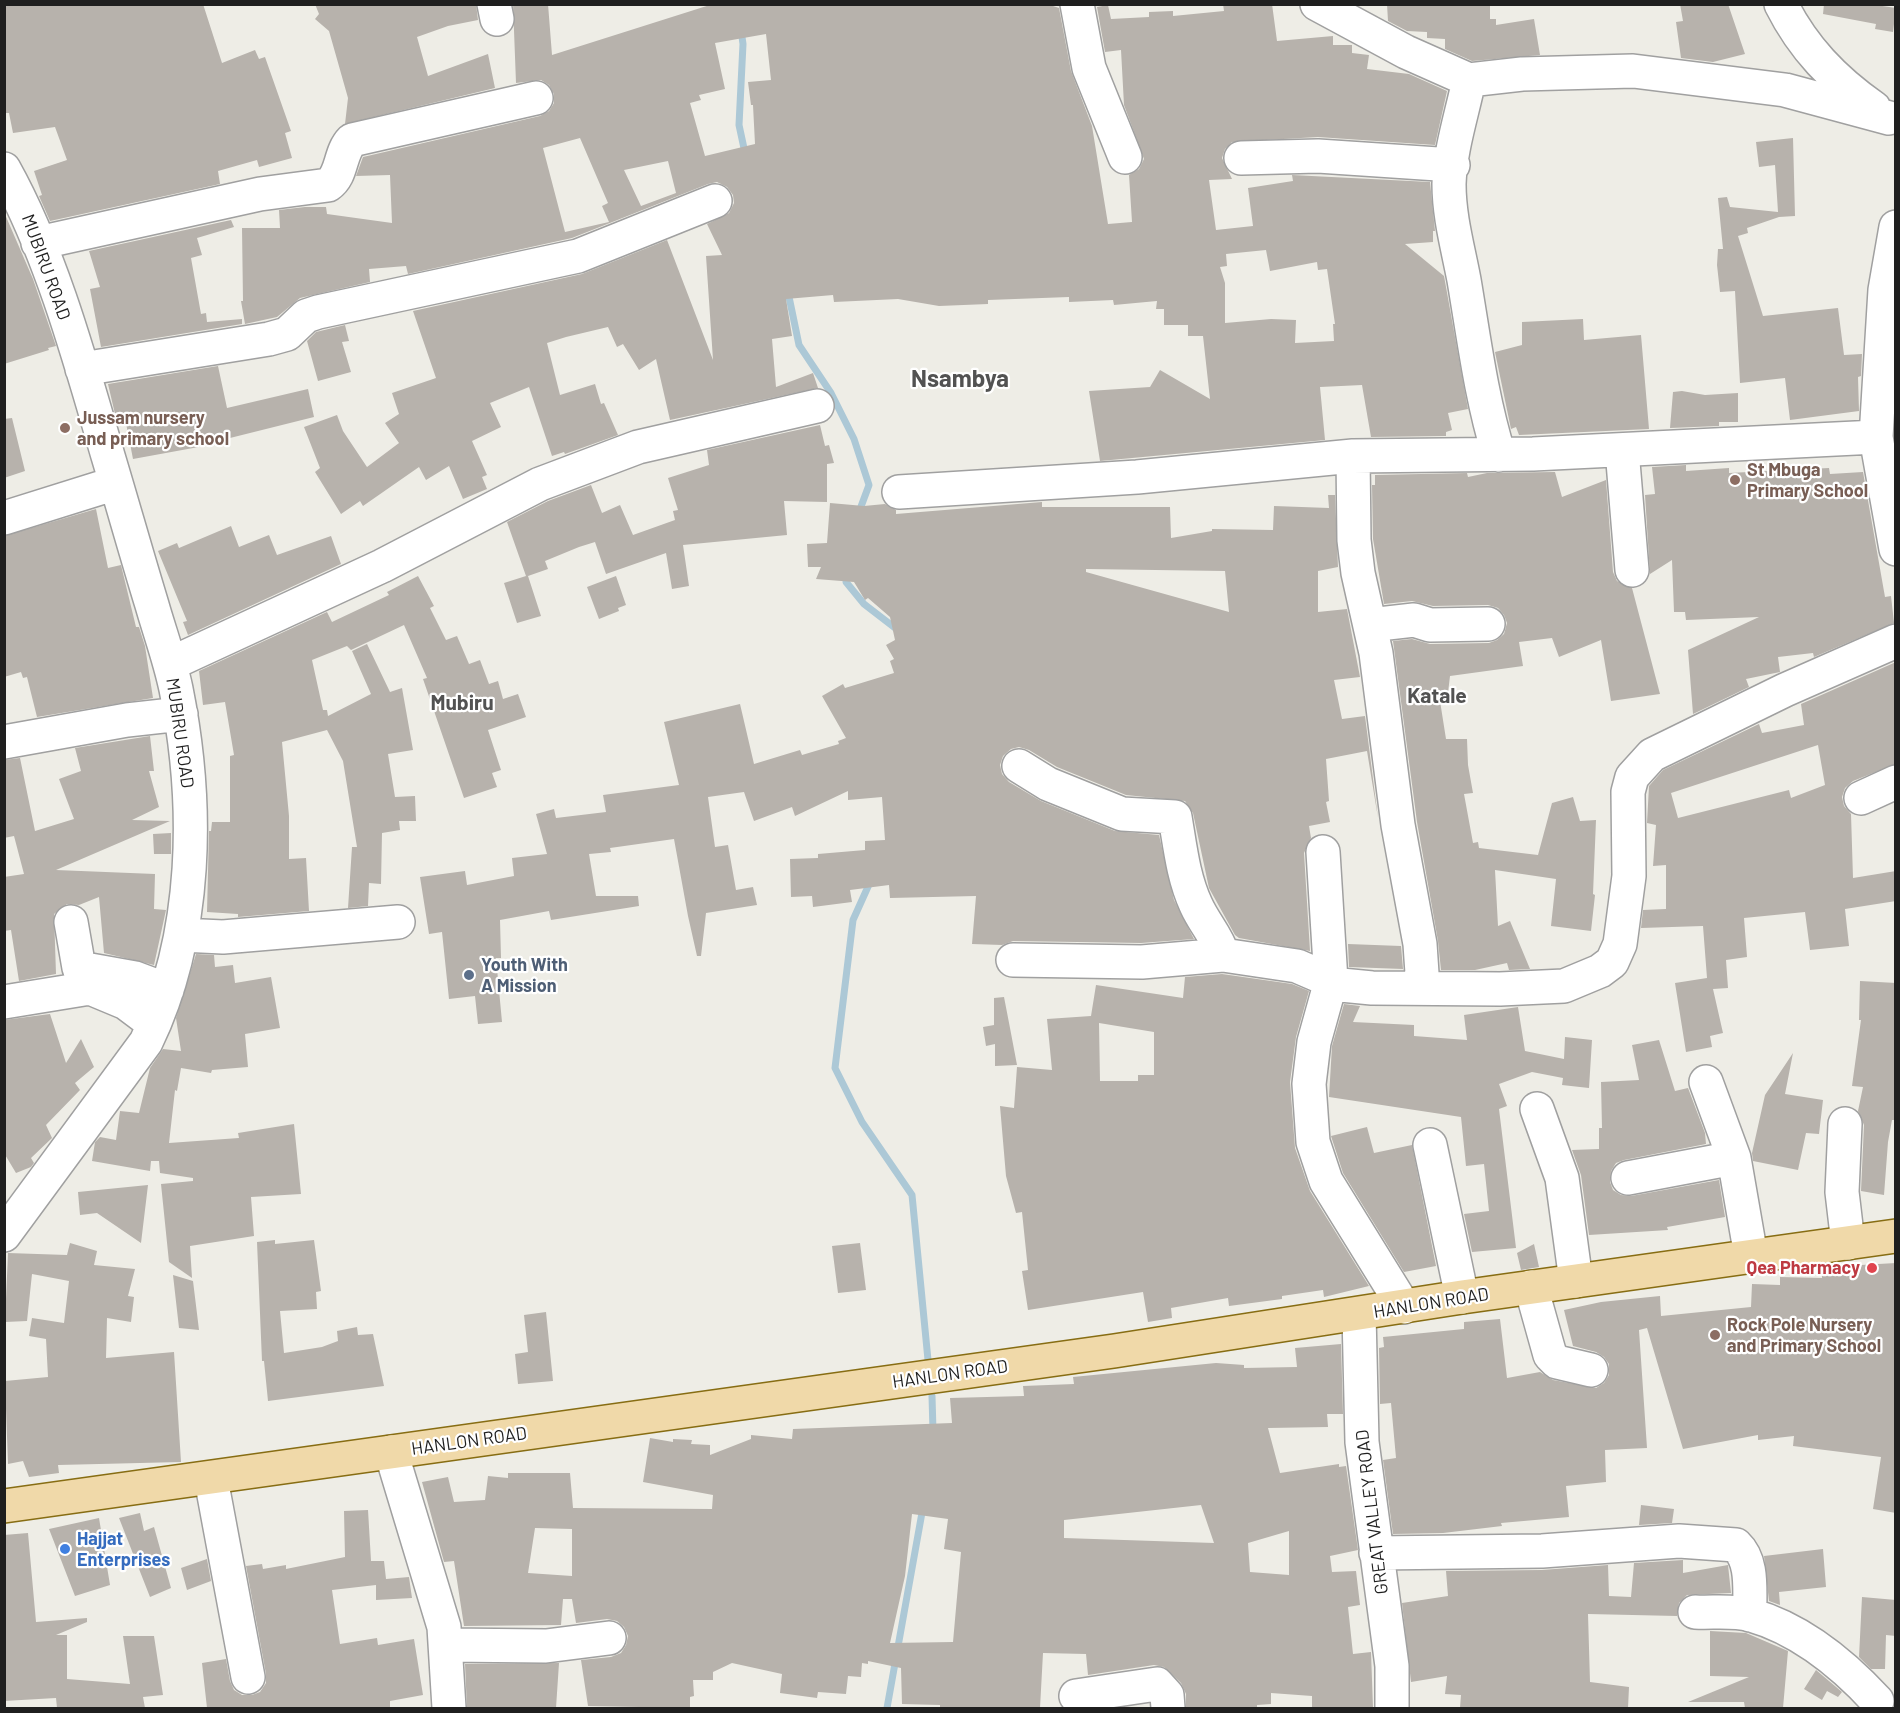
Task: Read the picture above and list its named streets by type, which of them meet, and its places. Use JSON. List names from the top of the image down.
{
  "streets": {
    "main road": ["HANLON ROAD"],
    "street": ["MUBIRU ROAD", "GREAT VALLEY ROAD"]
  },
  "crossings": [
    ["HANLON ROAD", "GREAT VALLEY ROAD"]
  ],
  "districts": ["Nsambya", "Katale", "Mubiru"],
  "places": [
    "Jussam nursery and primary school",
    "St Mbuga Primary School",
    "Youth With A Mission",
    "Qea Pharmacy",
    "Rock Pole Nursery and Primary School",
    "Hajjat Enterprises"
  ]
}
